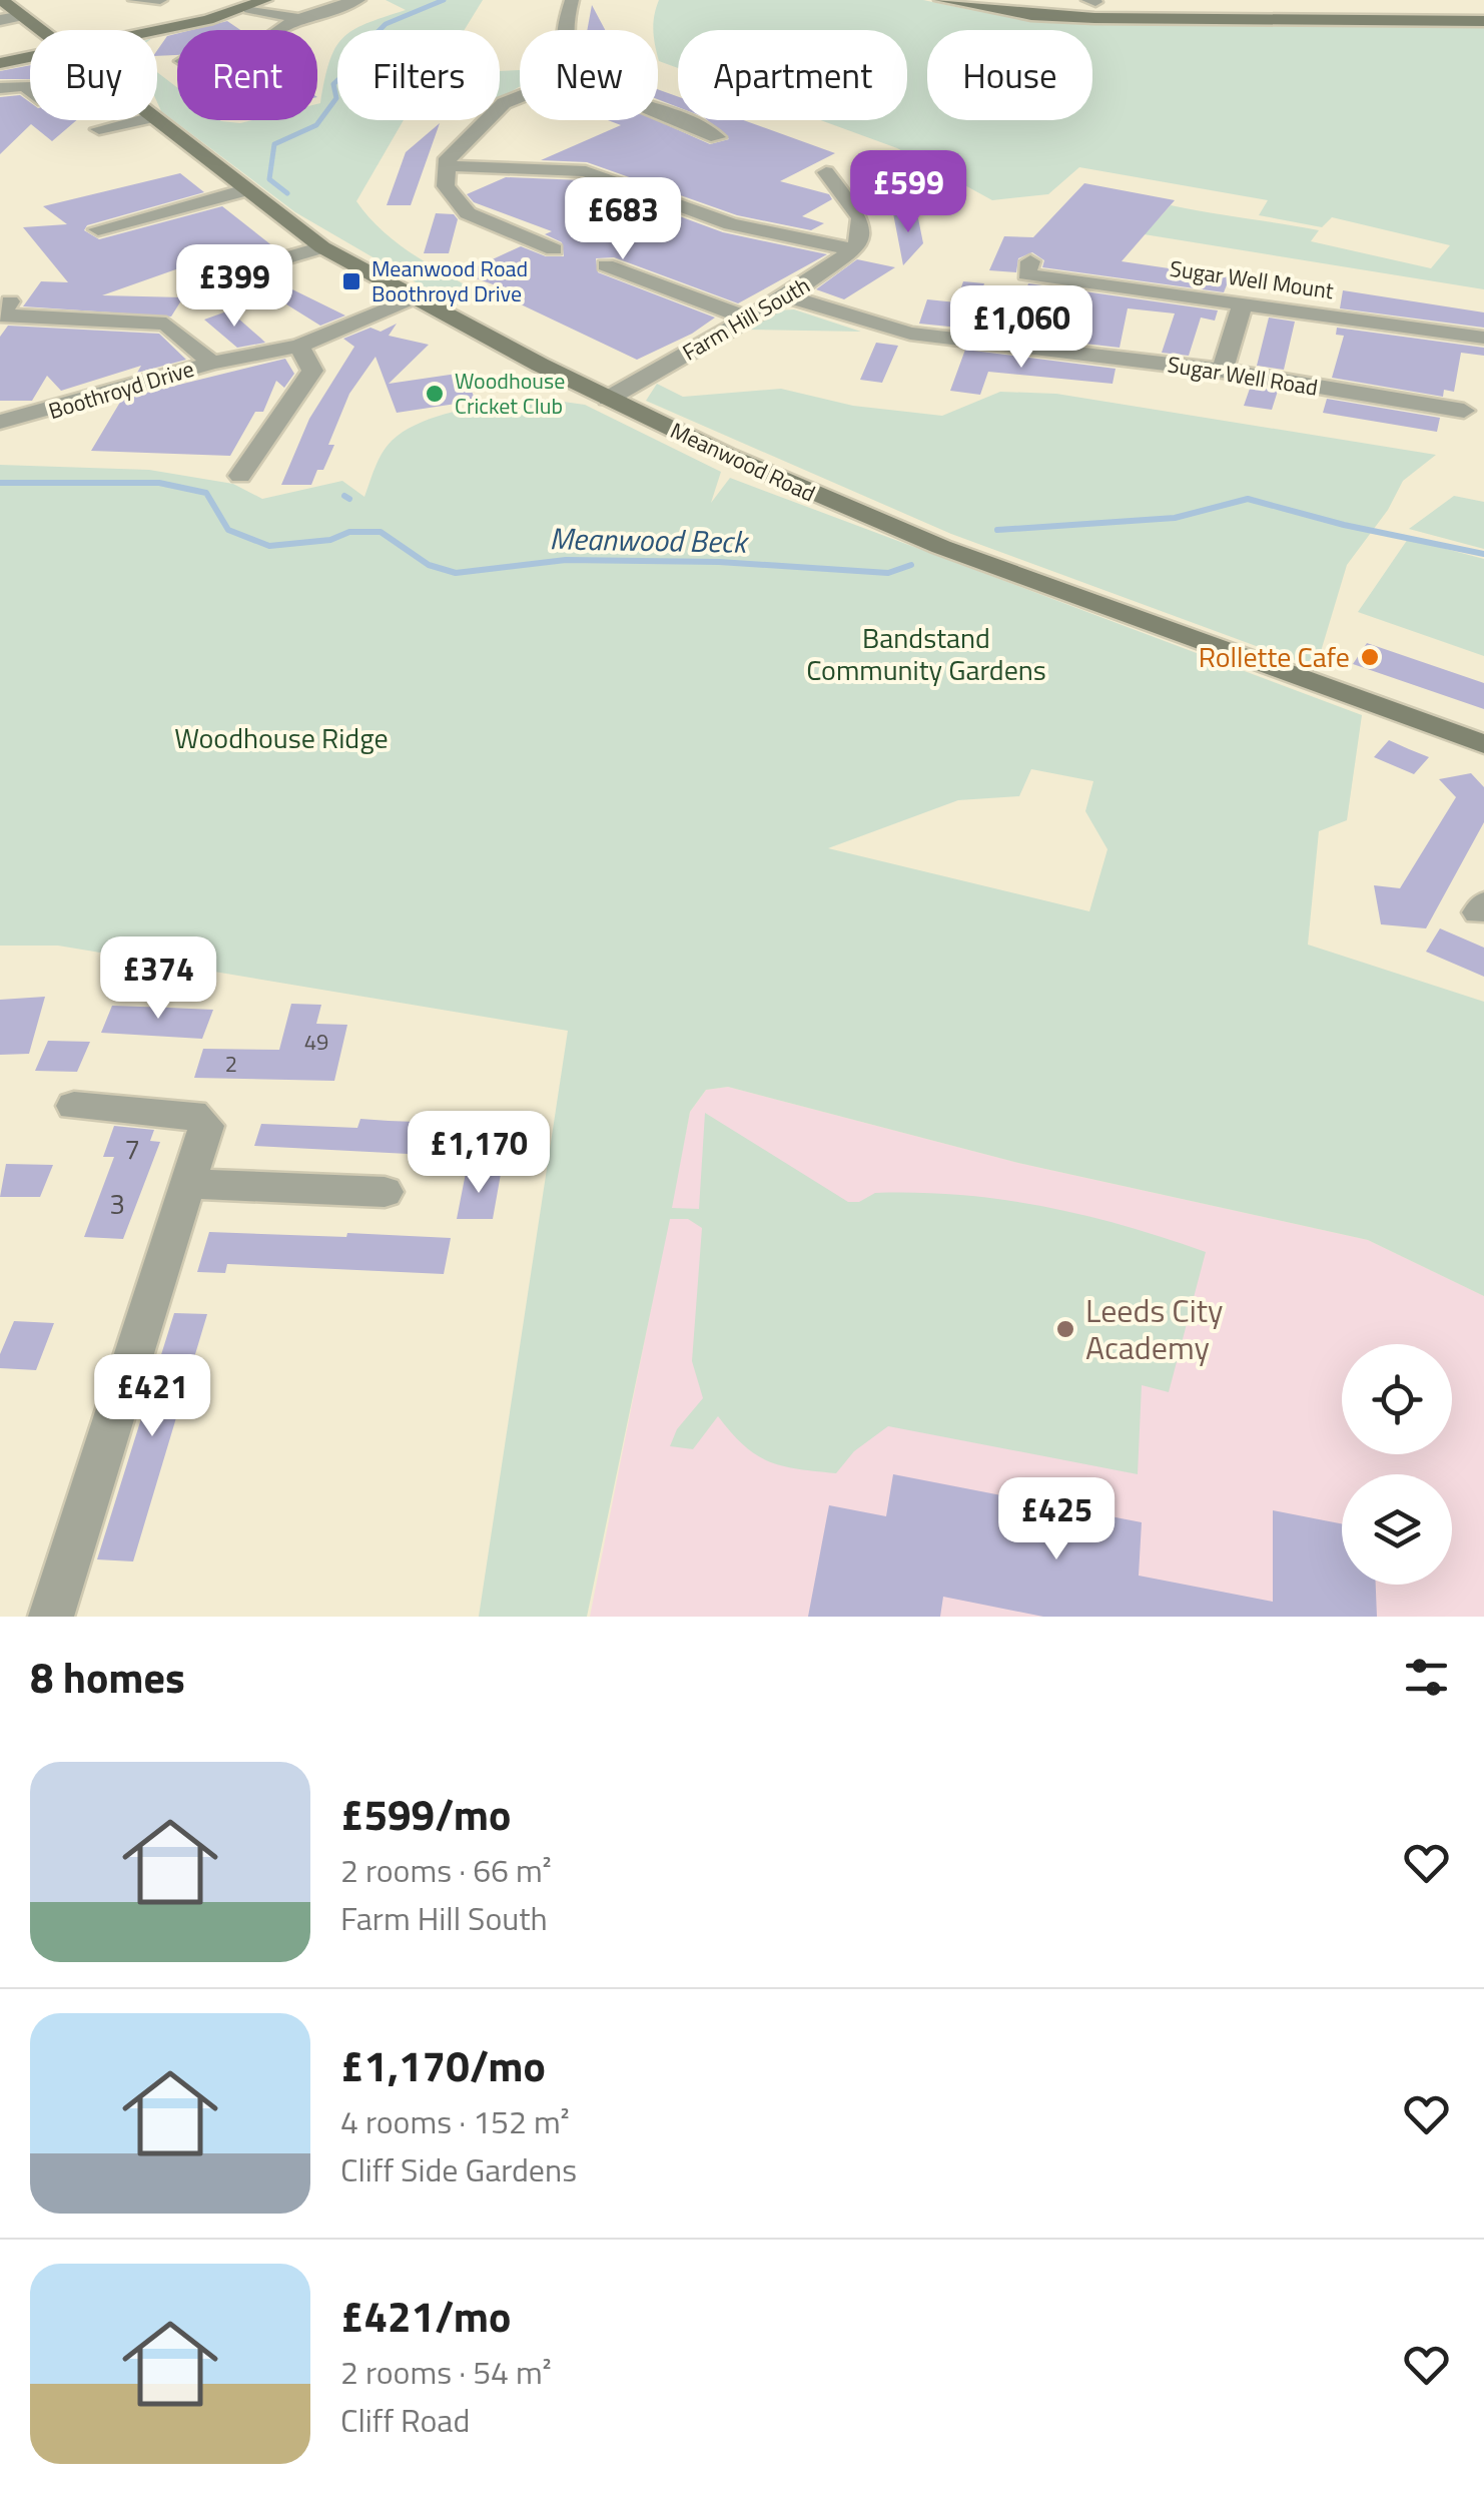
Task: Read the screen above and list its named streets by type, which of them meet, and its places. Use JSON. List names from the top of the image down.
{
  "streets": {
    "street": [
      "Sugar Well Mount",
      "Farm Hill South",
      "Sugar Well Road",
      "Boothroyd Drive",
      "Meanwood Road"
    ]
  },
  "crossings": [
    ["Farm Hill South", "Sugar Well Road"],
    ["Farm Hill South", "Meanwood Road"],
    ["Boothroyd Drive", "Meanwood Road"]
  ],
  "water": ["Meanwood Beck"],
  "parks": ["Bandstand Community Gardens", "Woodhouse Ridge"],
  "places": {
    "transit": ["Meanwood Road Boothroyd Drive"],
    "other": ["Woodhouse Cricket Club", "Rollette Cafe", "Leeds City Academy"]
  },
  "house_numbers": [
    "49",
    "2",
    "7",
    "3"
  ],
  "page": {
    "chip": [
      "Buy",
      "Rent",
      "Filters",
      "New",
      "Apartment",
      "House"
    ],
    "price": [
      "£599",
      "£683",
      "£399",
      "£1,060",
      "£374",
      "£1,170",
      "£421",
      "£425"
    ],
    "heading": "8 homes",
    "list": [
      {
        "name": "£599/mo",
        "note": "2 rooms · 66 m² · Farm Hill South"
      },
      {
        "name": "£1,170/mo",
        "note": "4 rooms · 152 m² · Cliff Side Gardens"
      },
      {
        "name": "£421/mo",
        "note": "2 rooms · 54 m² · Cliff Road"
      }
    ]
  }
}
